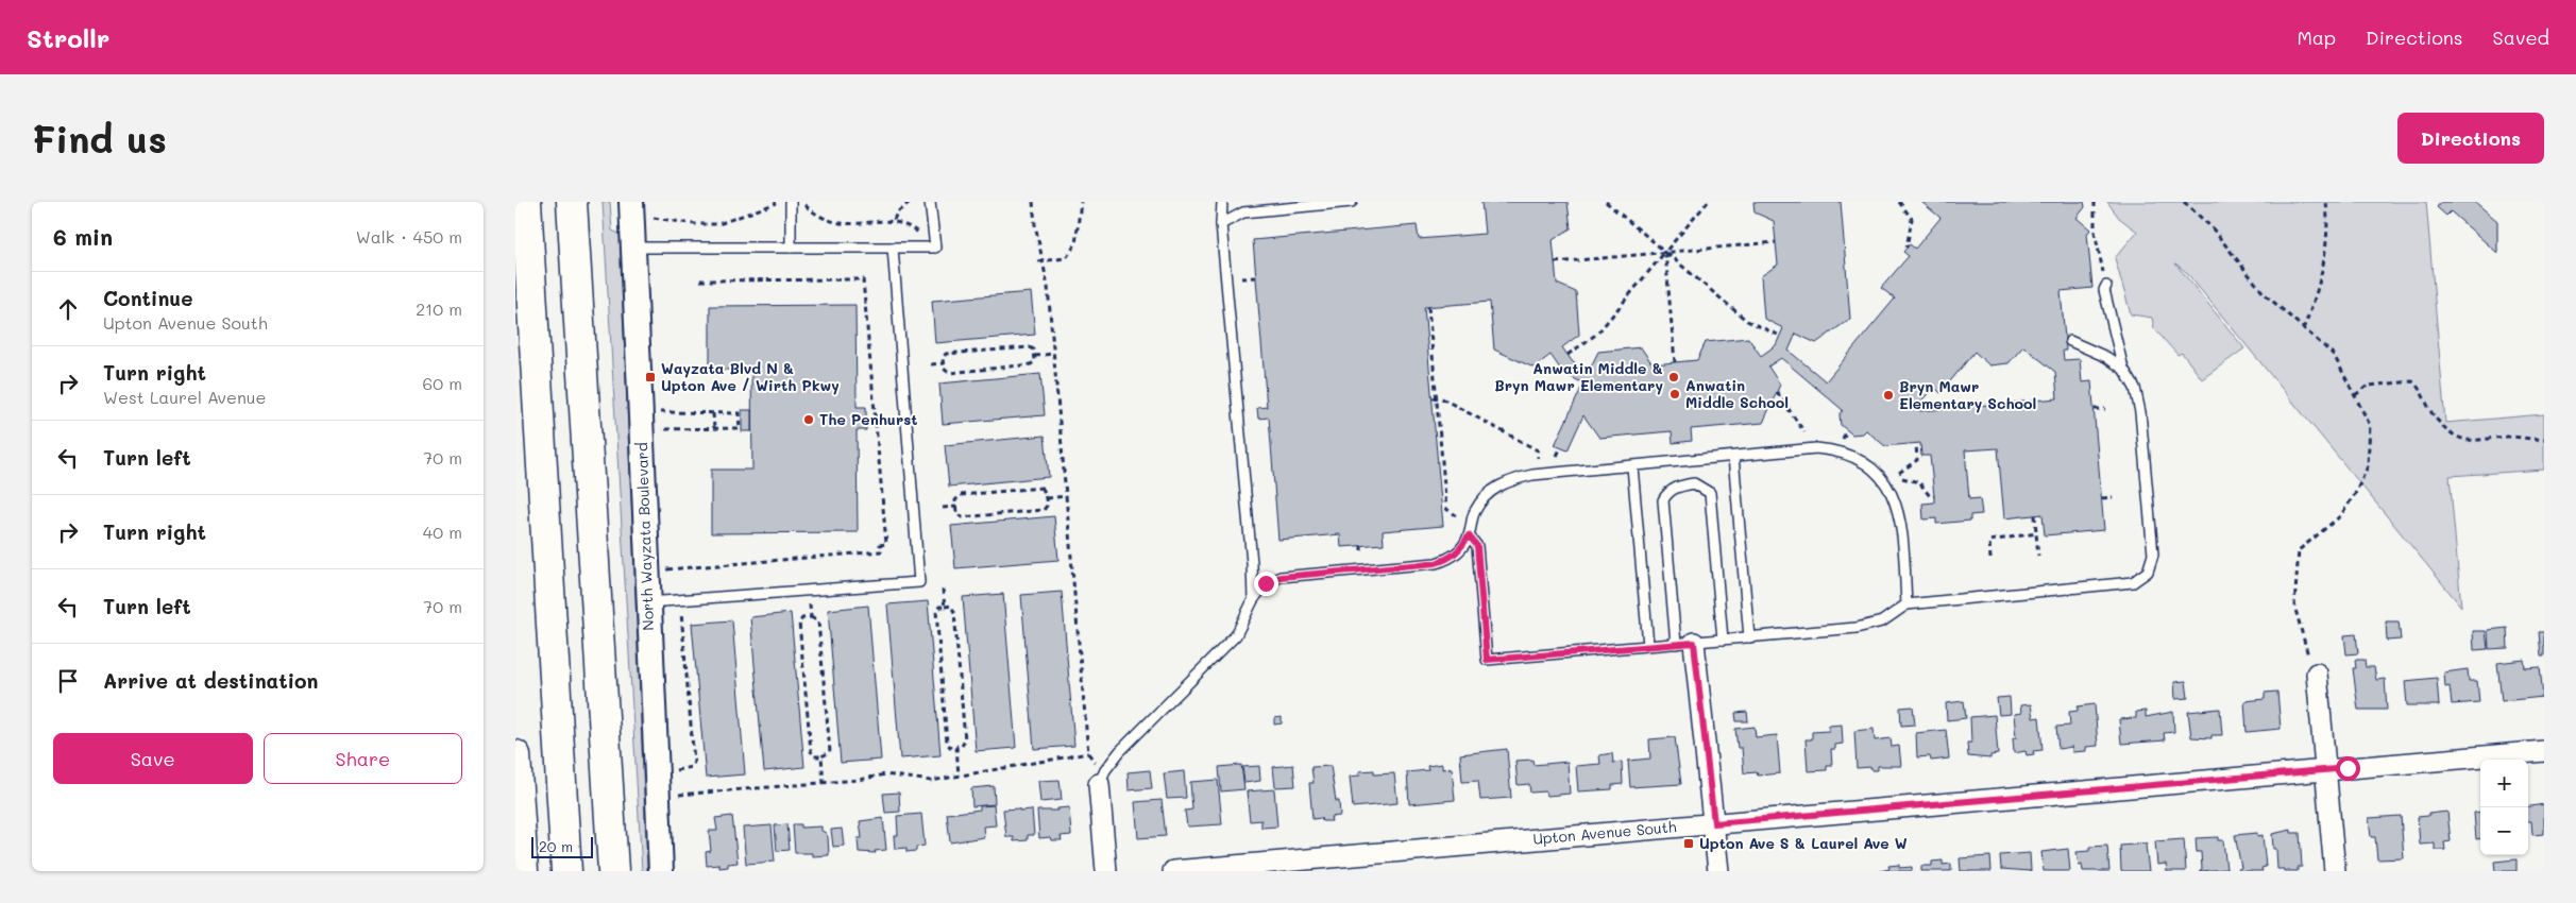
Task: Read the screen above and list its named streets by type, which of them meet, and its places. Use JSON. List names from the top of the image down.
{
  "streets": {
    "street": ["North Wayzata Boulevard", "Upton Avenue South"]
  },
  "places": {
    "transit": ["Wayzata Blvd N & Upton Ave / Wirth Pkwy", "Upton Ave S & Laurel Ave W"],
    "other": [
      "Anwatin Middle & Bryn Mawr Elementary",
      "Anwatin Middle School",
      "Bryn Mawr Elementary School",
      "The Penhurst"
    ]
  },
  "scale_bar": "20 m",
  "page": {
    "header": "Strollr",
    "nav": ["Map", "Directions", "Saved"],
    "buttons": [
      "Directions",
      ["Save", "Share"]
    ],
    "title": "Find us",
    "heading": ["6 min", "Walk · 450 m"],
    "list": [
      ["Continue", "Upton Avenue South", "210 m"],
      ["Turn right", "West Laurel Avenue", "60 m"],
      ["Turn left", "70 m"],
      ["Turn right", "40 m"],
      ["Turn left", "70 m"],
      "Arrive at destination"
    ],
    "map_buttons": ["+", "−"],
    "scale": "20 m"
  }
}
